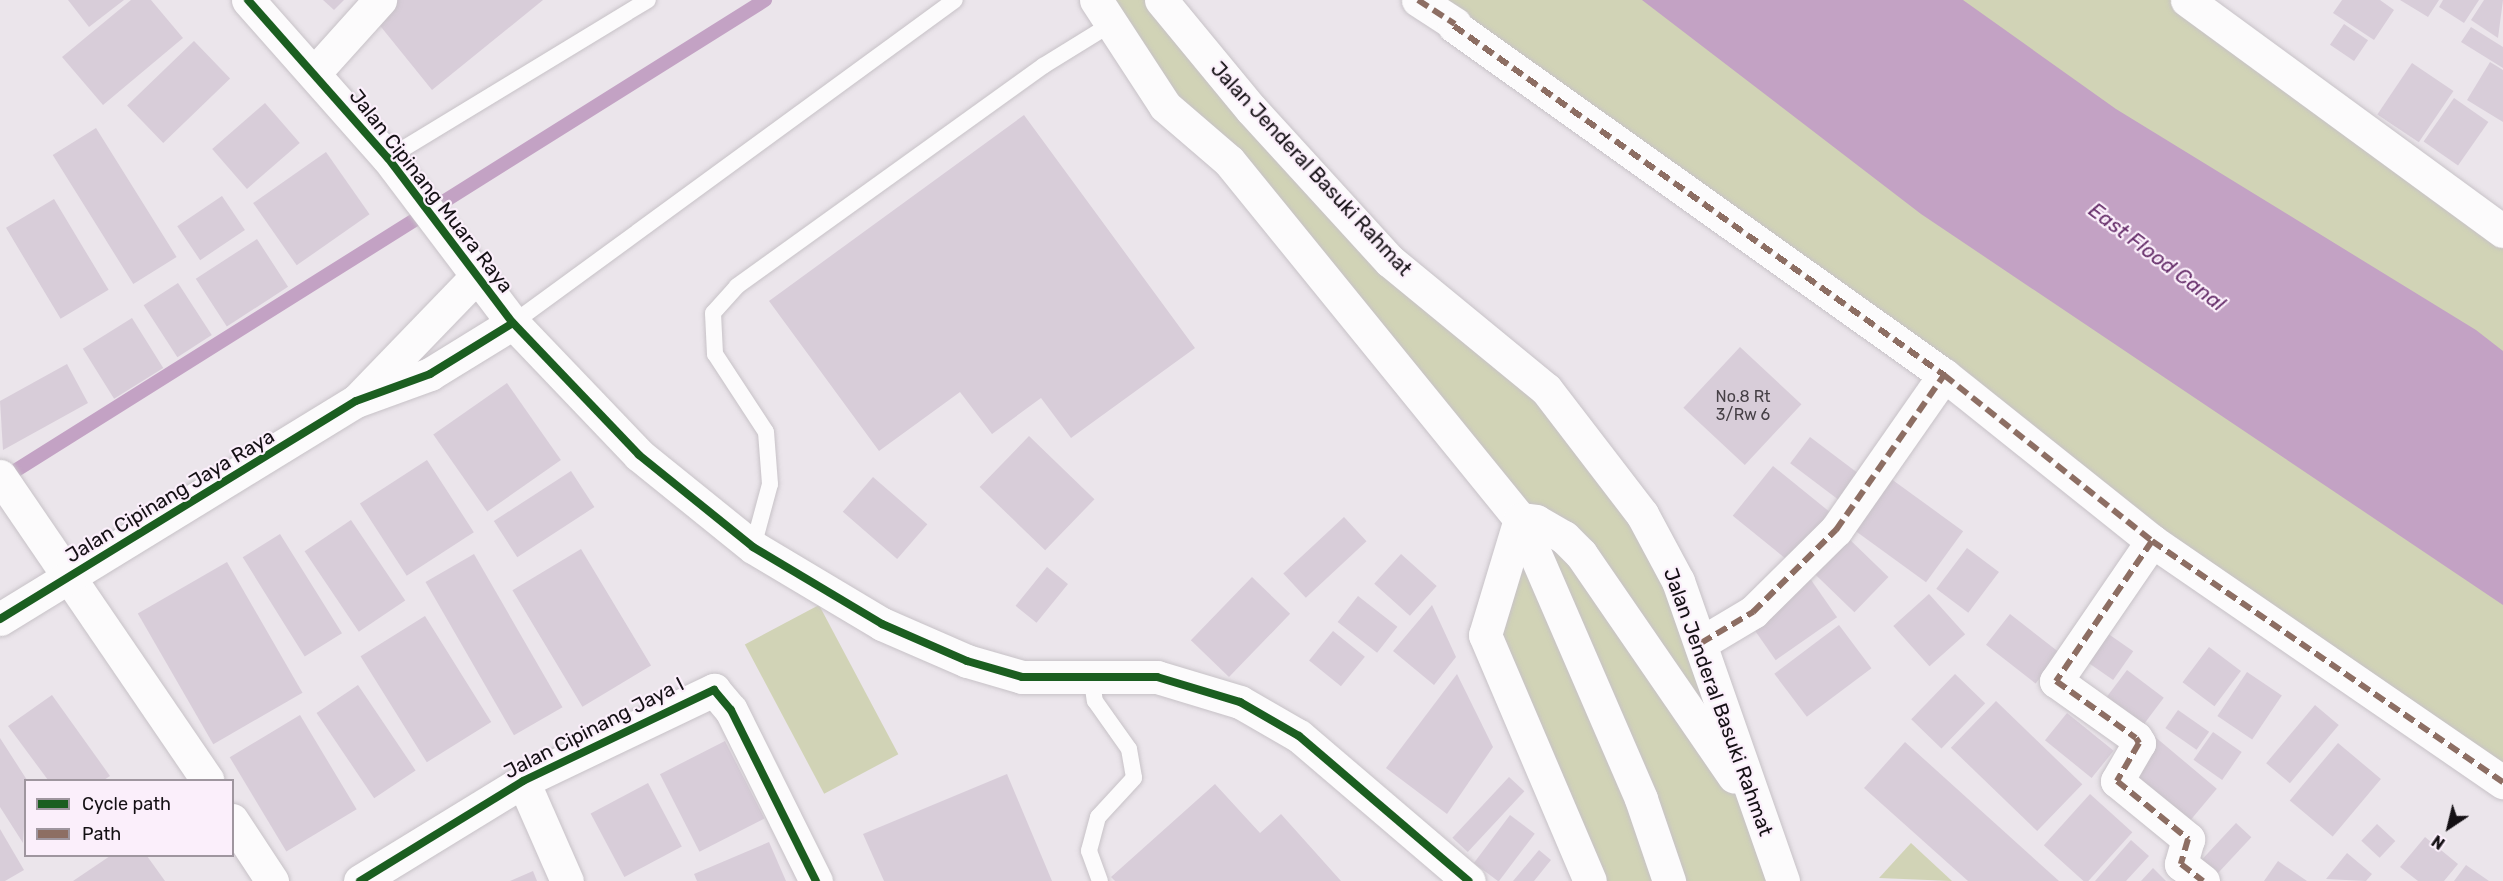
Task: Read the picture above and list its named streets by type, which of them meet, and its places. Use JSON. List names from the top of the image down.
{
  "streets": {
    "street": [
      "Jalan Jenderal Basuki Rahmat",
      "Jalan Cipinang Muara Raya",
      "Jalan Cipinang Jaya Raya",
      "Jalan Cipinang Jaya I"
    ]
  },
  "water": ["East Flood Canal"],
  "house_numbers": ["No.8 Rt 3/Rw 6"],
  "legend": ["Cycle path", "Path"],
  "north": "bottom left"
}
